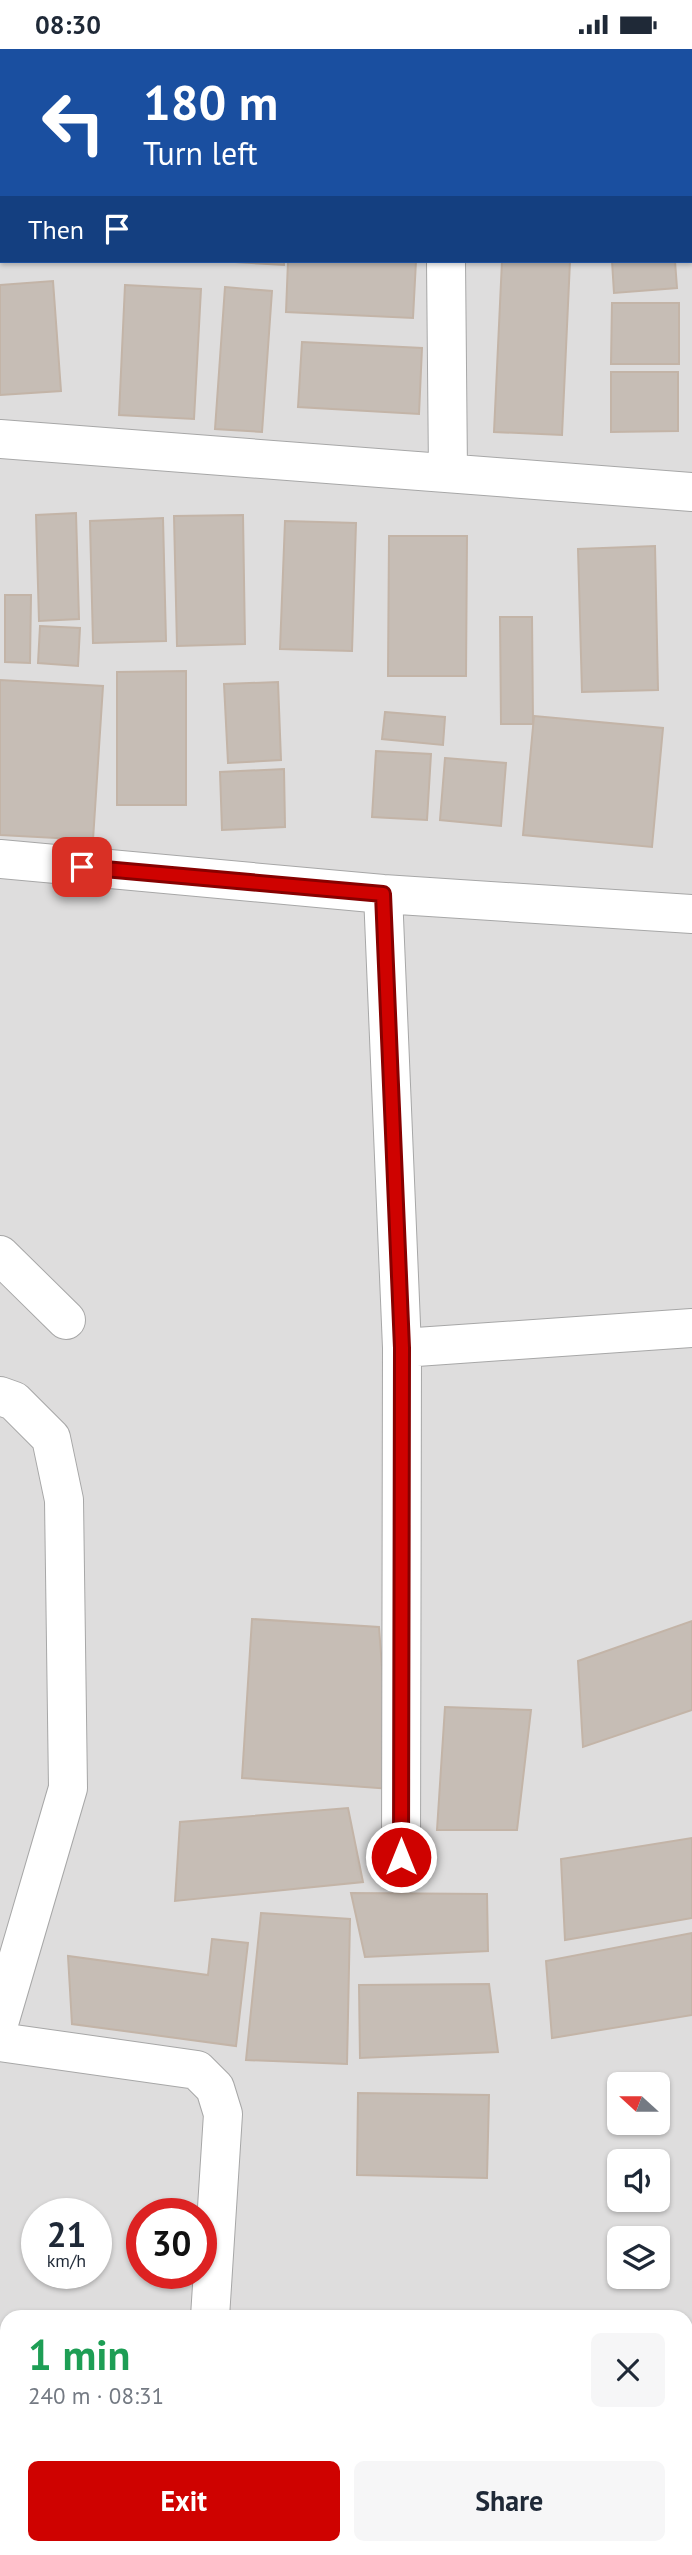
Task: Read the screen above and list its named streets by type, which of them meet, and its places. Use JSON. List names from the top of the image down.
{
  "north": "left",
  "page": {
    "status": "08:30",
    "turn": ["180 m", "Turn left"],
    "then": "Then",
    "speed": "21 km/h",
    "limit": "30",
    "heading": ["1 min", "240 m · 08:31"],
    "buttons": ["Exit", "Share"]
  }
}
